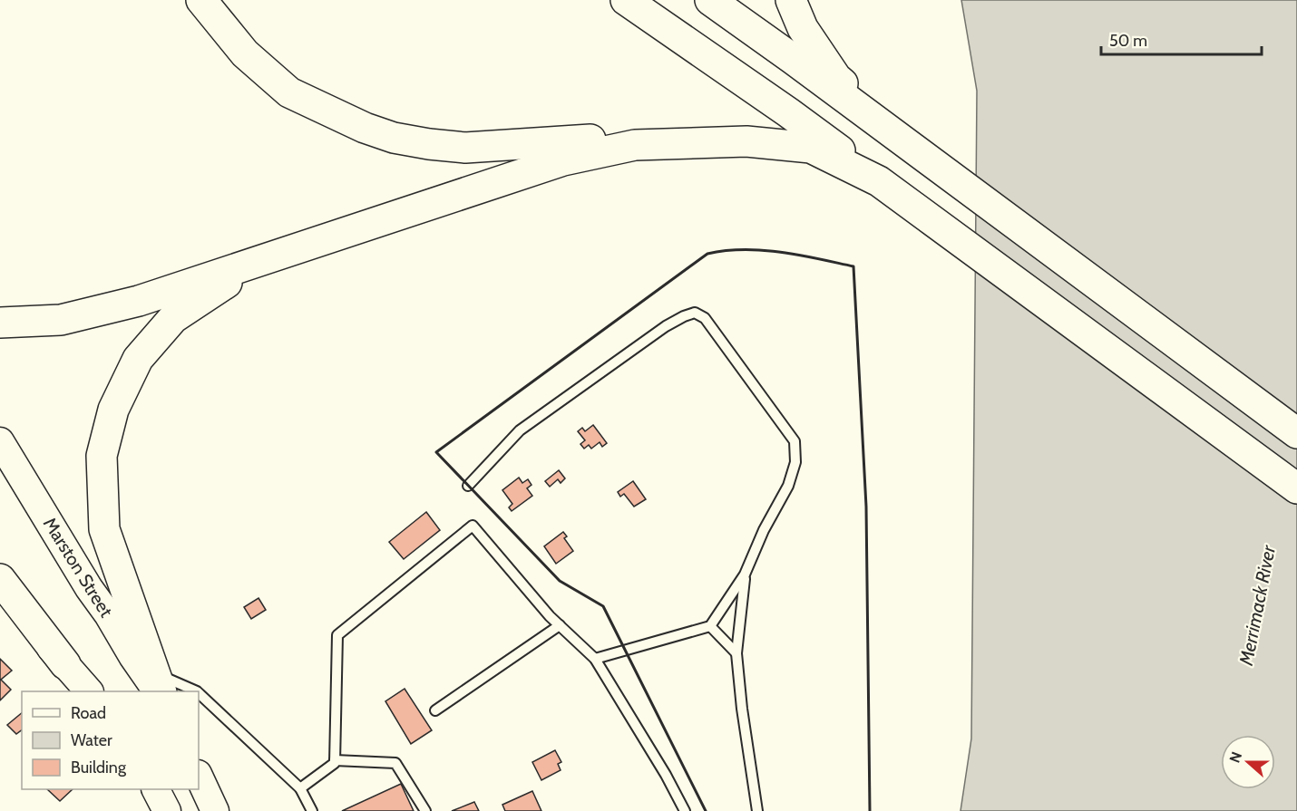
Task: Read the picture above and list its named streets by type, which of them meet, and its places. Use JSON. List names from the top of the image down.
{
  "streets": {
    "main road": ["Marston Street"]
  },
  "water": ["Merrimack River"],
  "legend": ["Road", "Water", "Building"],
  "scale_bar": "50 m",
  "north": "left"
}
